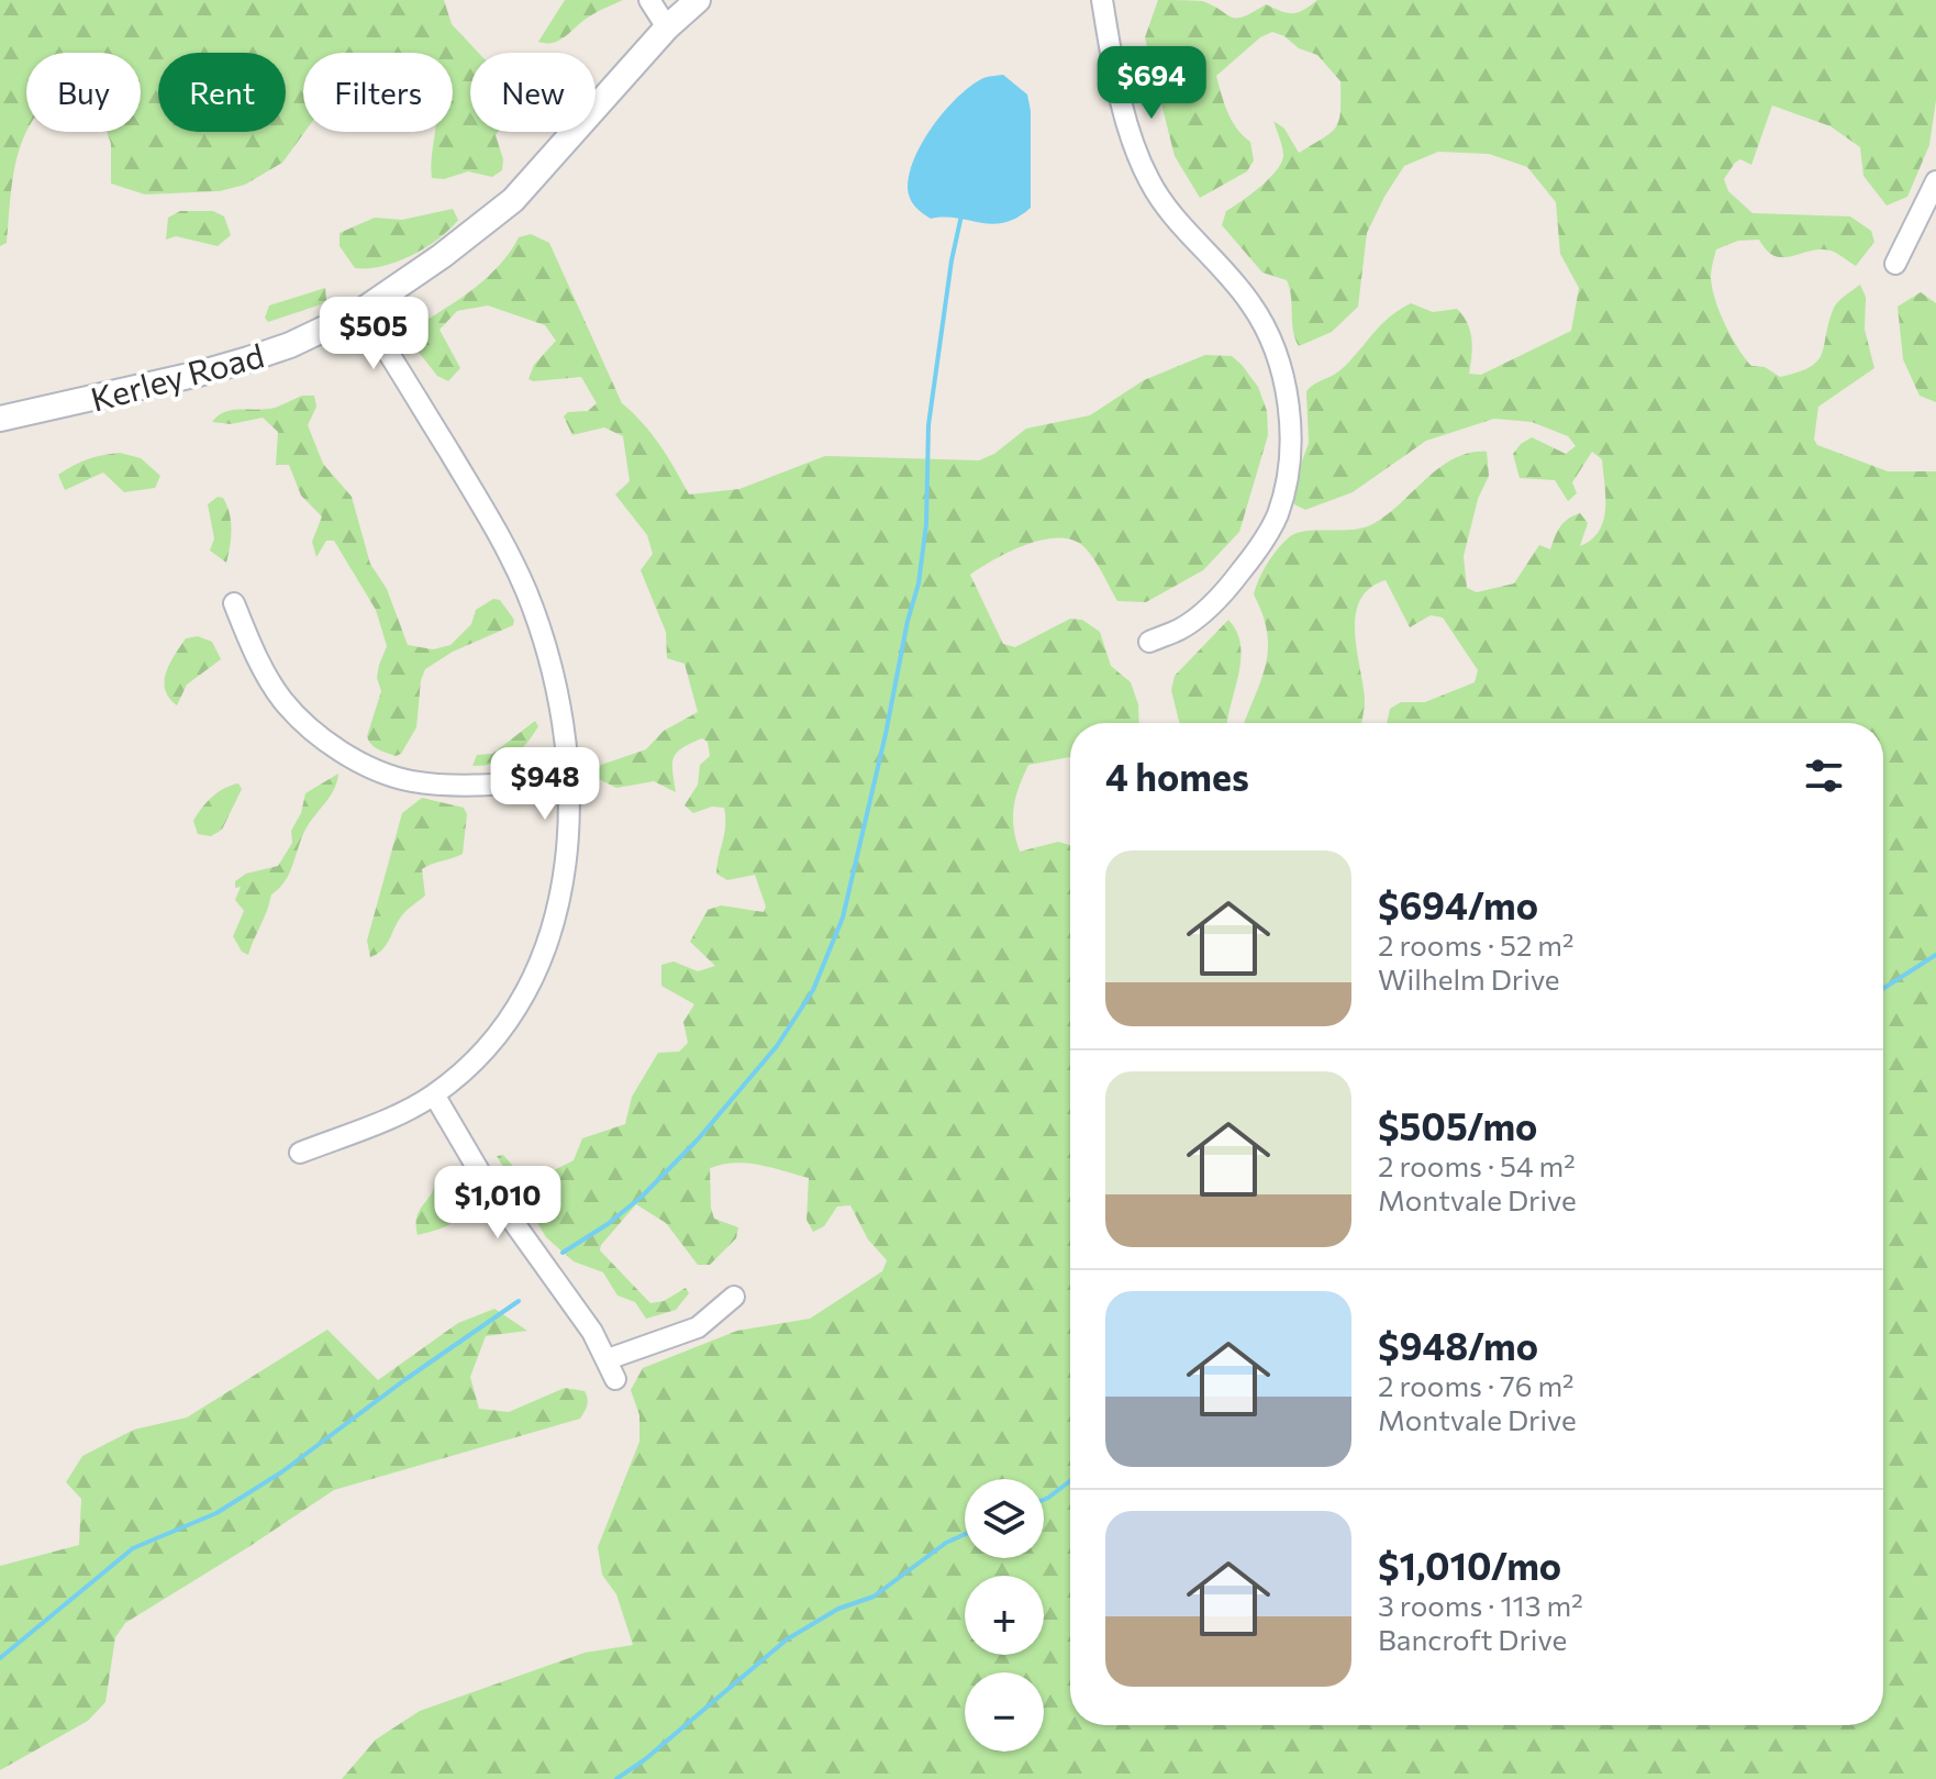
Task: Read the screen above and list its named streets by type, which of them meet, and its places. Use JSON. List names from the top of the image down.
{
  "streets": {
    "street": ["Kerley Road"]
  },
  "page": {
    "price": [
      "$694",
      "$505",
      "$948",
      "$1,010"
    ],
    "chip": [
      "Buy",
      "Rent",
      "Filters",
      "New"
    ],
    "heading": "4 homes",
    "list": [
      {
        "name": "$694/mo",
        "note": "2 rooms · 52 m² · Wilhelm Drive"
      },
      {
        "name": "$505/mo",
        "note": "2 rooms · 54 m² · Montvale Drive"
      },
      {
        "name": "$948/mo",
        "note": "2 rooms · 76 m² · Montvale Drive"
      },
      {
        "name": "$1,010/mo",
        "note": "3 rooms · 113 m² · Bancroft Drive"
      }
    ],
    "map_buttons": ["+", "−"]
  }
}
